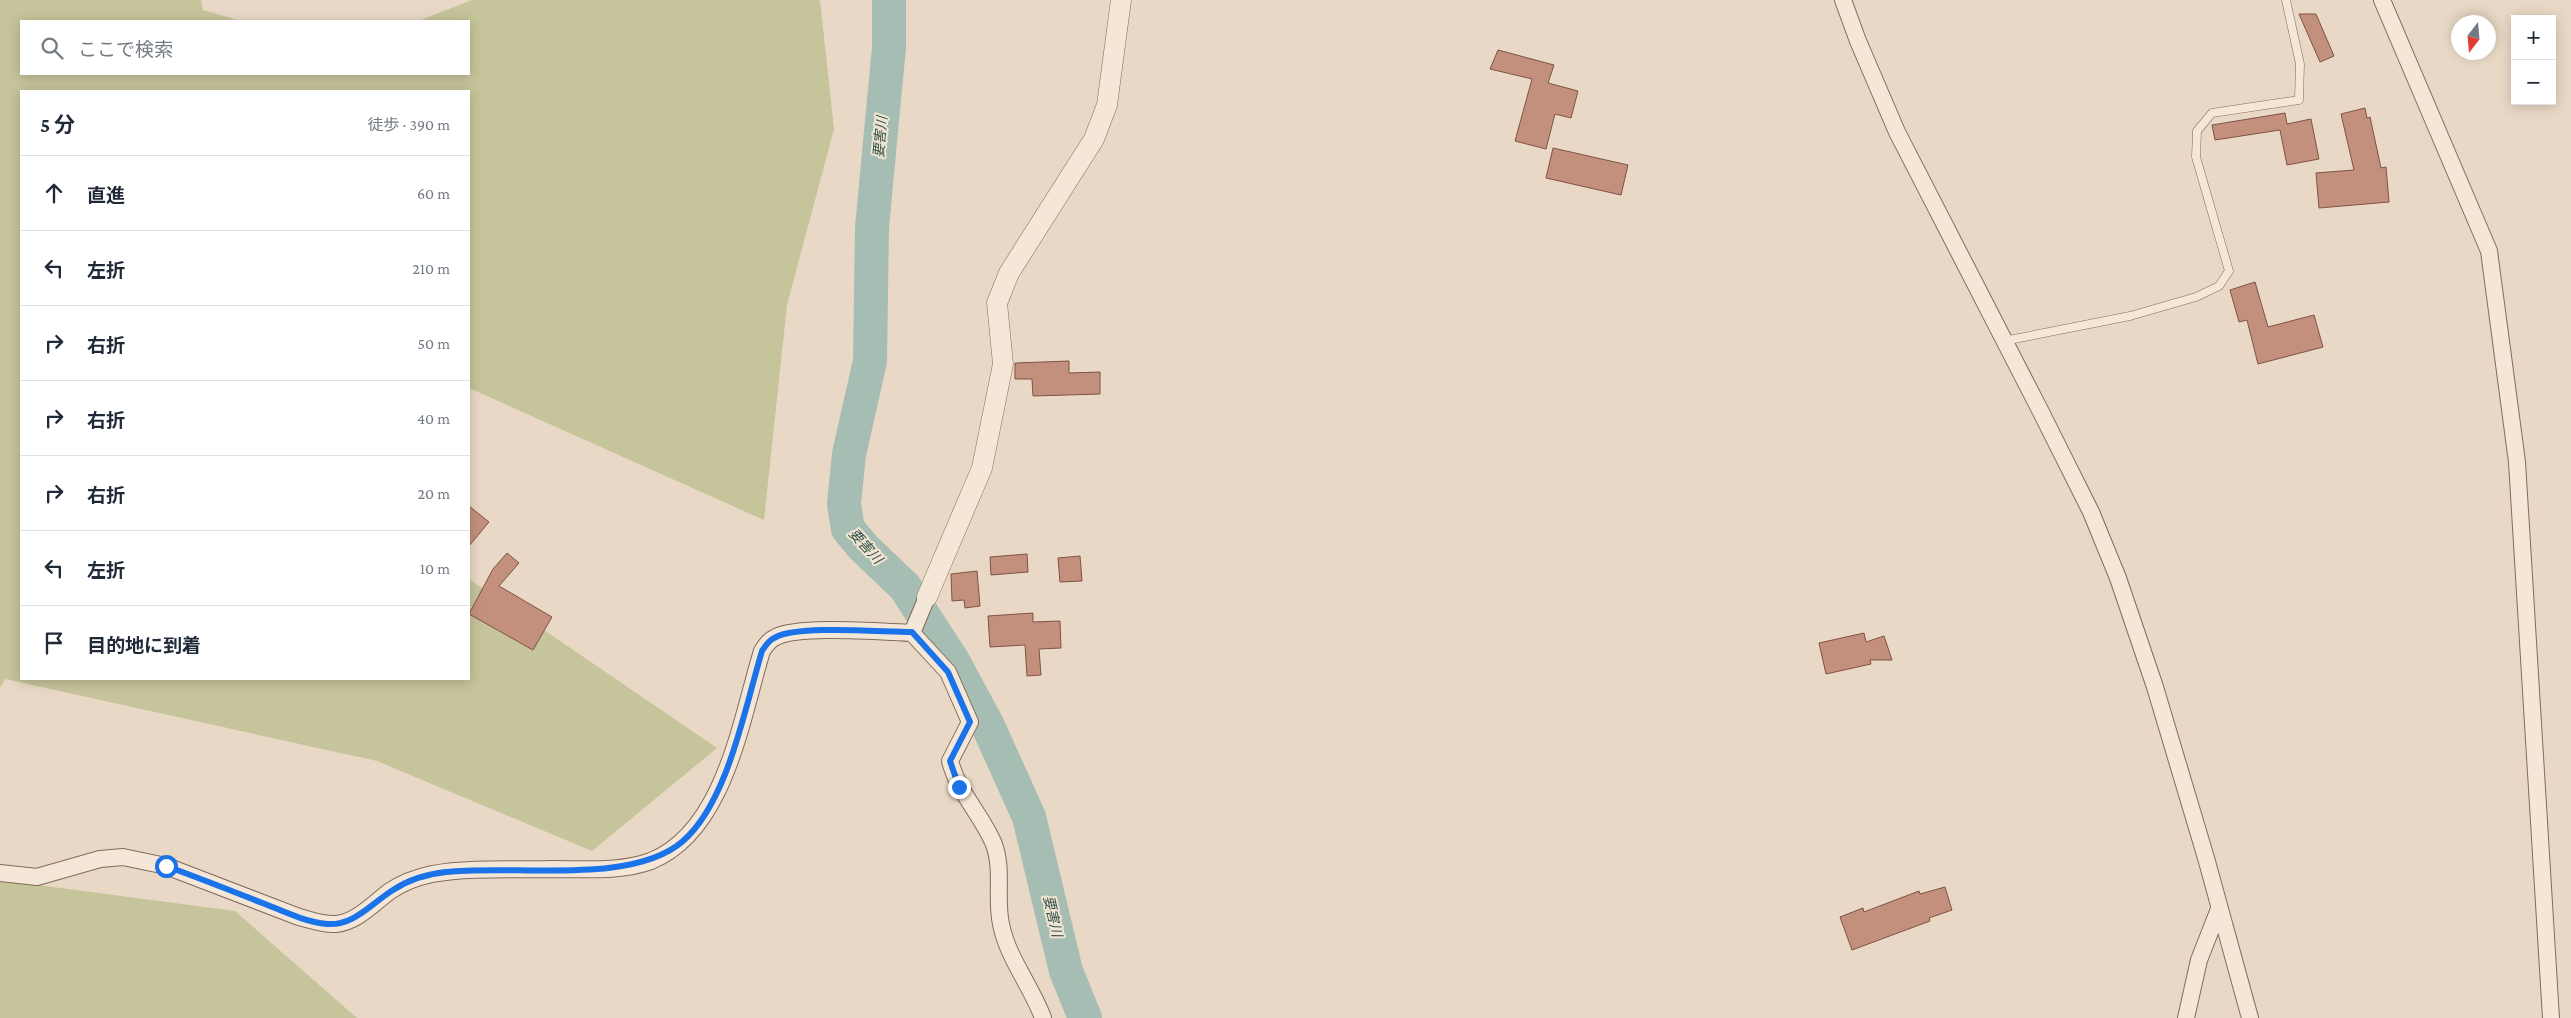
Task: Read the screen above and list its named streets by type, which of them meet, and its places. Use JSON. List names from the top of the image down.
{
  "water": ["要害川"],
  "north": "bottom",
  "page": {
    "map_buttons": ["+", "−"],
    "search": "ここで検索",
    "heading": ["5 分", "徒歩 · 390 m"],
    "list": [
      ["直進", "60 m"],
      ["左折", "210 m"],
      ["右折", "50 m"],
      ["右折", "40 m"],
      ["右折", "20 m"],
      ["左折", "10 m"],
      "目的地に到着"
    ]
  }
}
